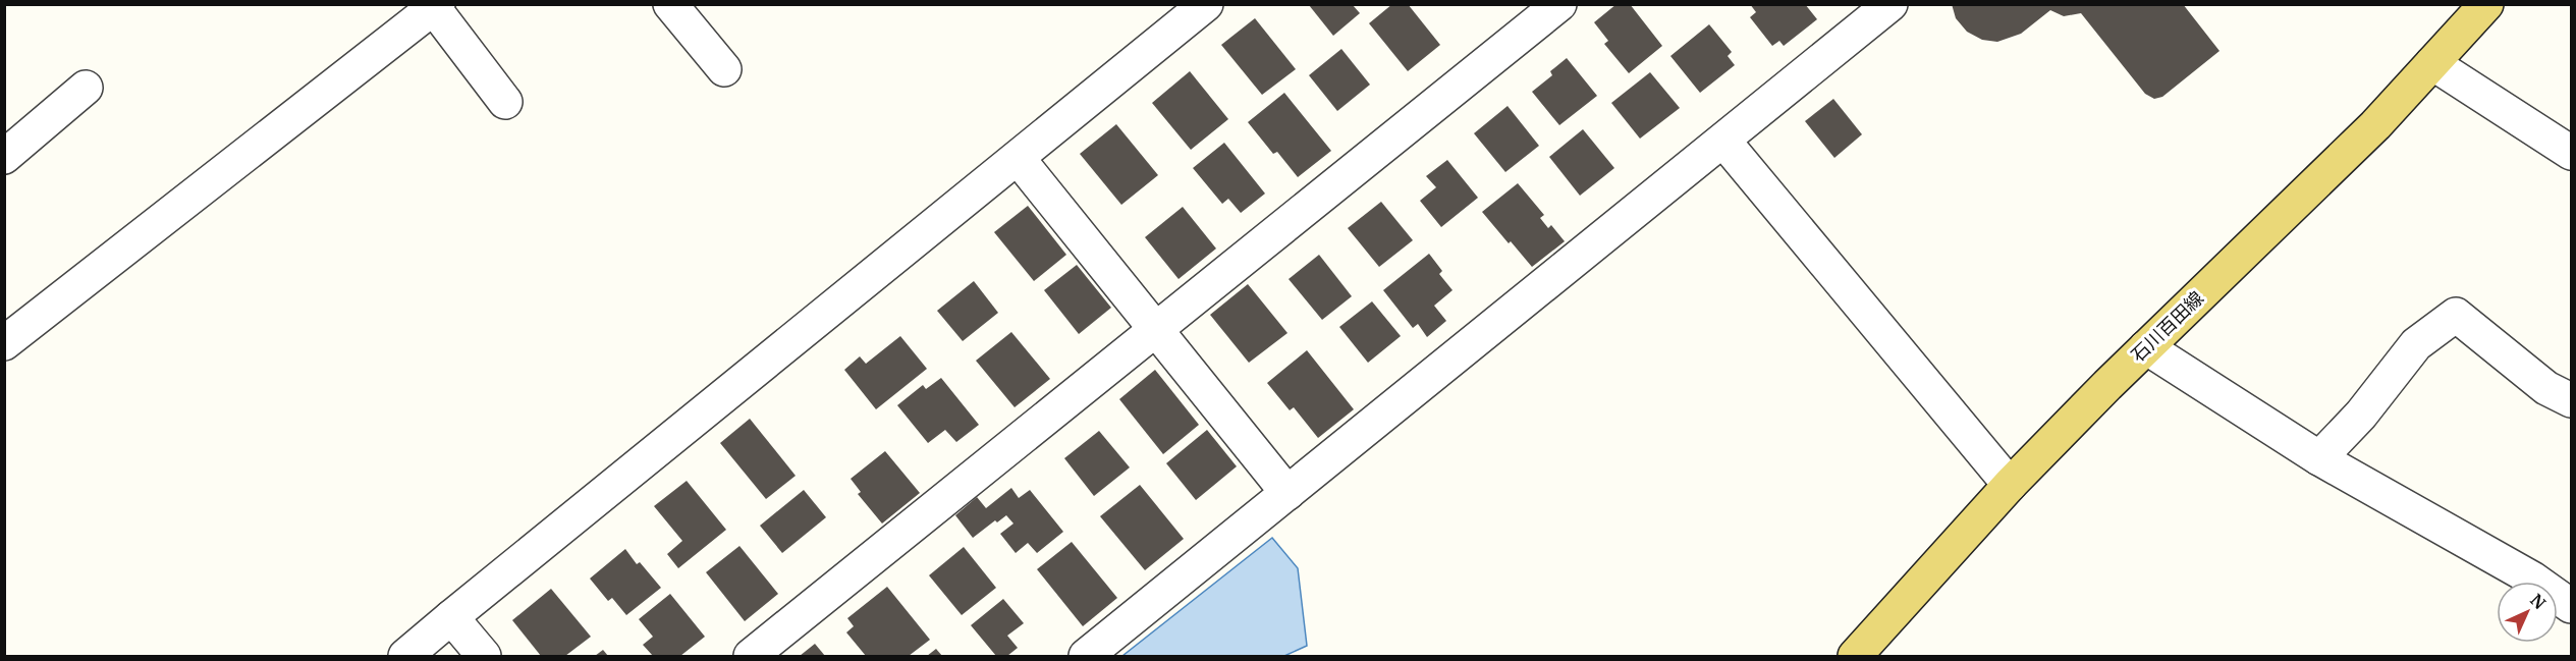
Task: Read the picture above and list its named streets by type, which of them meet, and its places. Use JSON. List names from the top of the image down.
{
  "streets": {
    "main road": ["石川百田線"]
  },
  "north": "top right"
}
